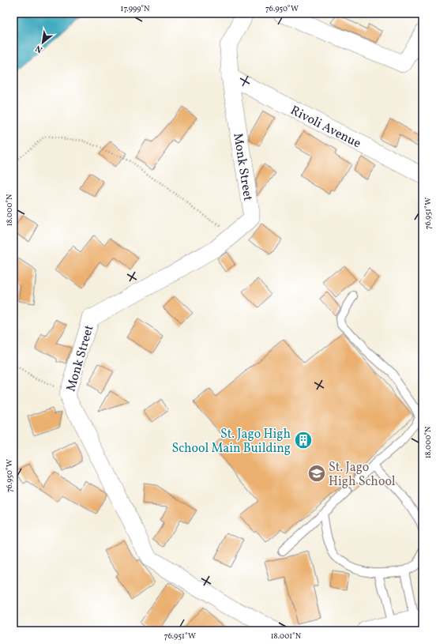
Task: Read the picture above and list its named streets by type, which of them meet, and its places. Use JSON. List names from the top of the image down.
{
  "streets": {
    "street": ["Rivoli Avenue", "Monk Street"]
  },
  "crossings": [
    ["Rivoli Avenue", "Monk Street"]
  ],
  "places": {
    "building": ["St. Jago High School Main Building"],
    "school or university": ["St. Jago High School"]
  },
  "north": "bottom left",
  "coordinates": [
    "17.999°N",
    "76.950°W",
    "18.000°N",
    "76.951°W",
    "18.001°N"
  ]
}
